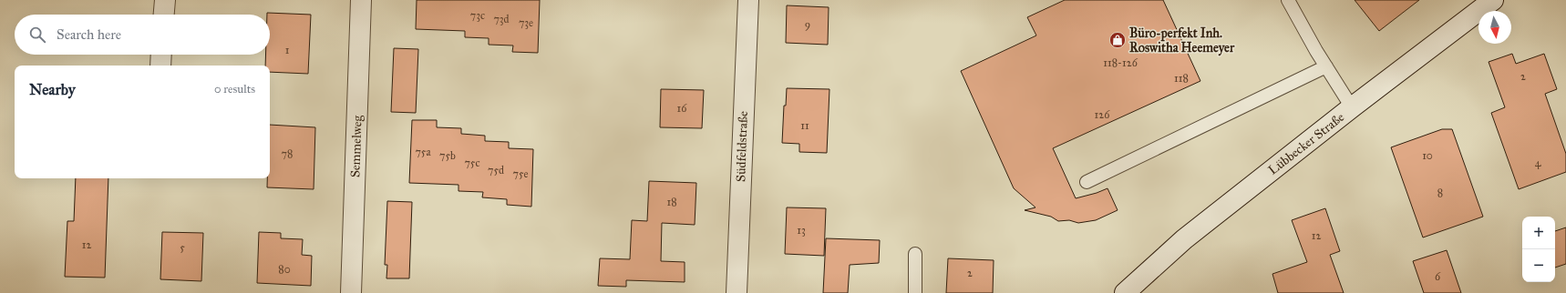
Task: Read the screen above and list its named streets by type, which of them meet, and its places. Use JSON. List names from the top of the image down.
{
  "streets": {
    "street": ["Lübbecker Straße", "Semmelweg", "Südfeldstraße"]
  },
  "places": {
    "shop": ["Büro-perfekt Inh. Roswitha Heemeyer"]
  },
  "house_numbers": [
    "73c",
    "73d",
    "73e",
    "9",
    "1",
    "118-126",
    "2",
    "118",
    "16",
    "126",
    "11",
    "75a",
    "78",
    "75b",
    "10",
    "75c",
    "4",
    "75d",
    "75e",
    "8",
    "18",
    "13",
    "12",
    "12",
    "5",
    "80",
    "2",
    "6"
  ],
  "north": "bottom",
  "page": {
    "search": "Search here",
    "heading": ["Nearby", "0 results"],
    "map_buttons": ["+", "−"]
  }
}
